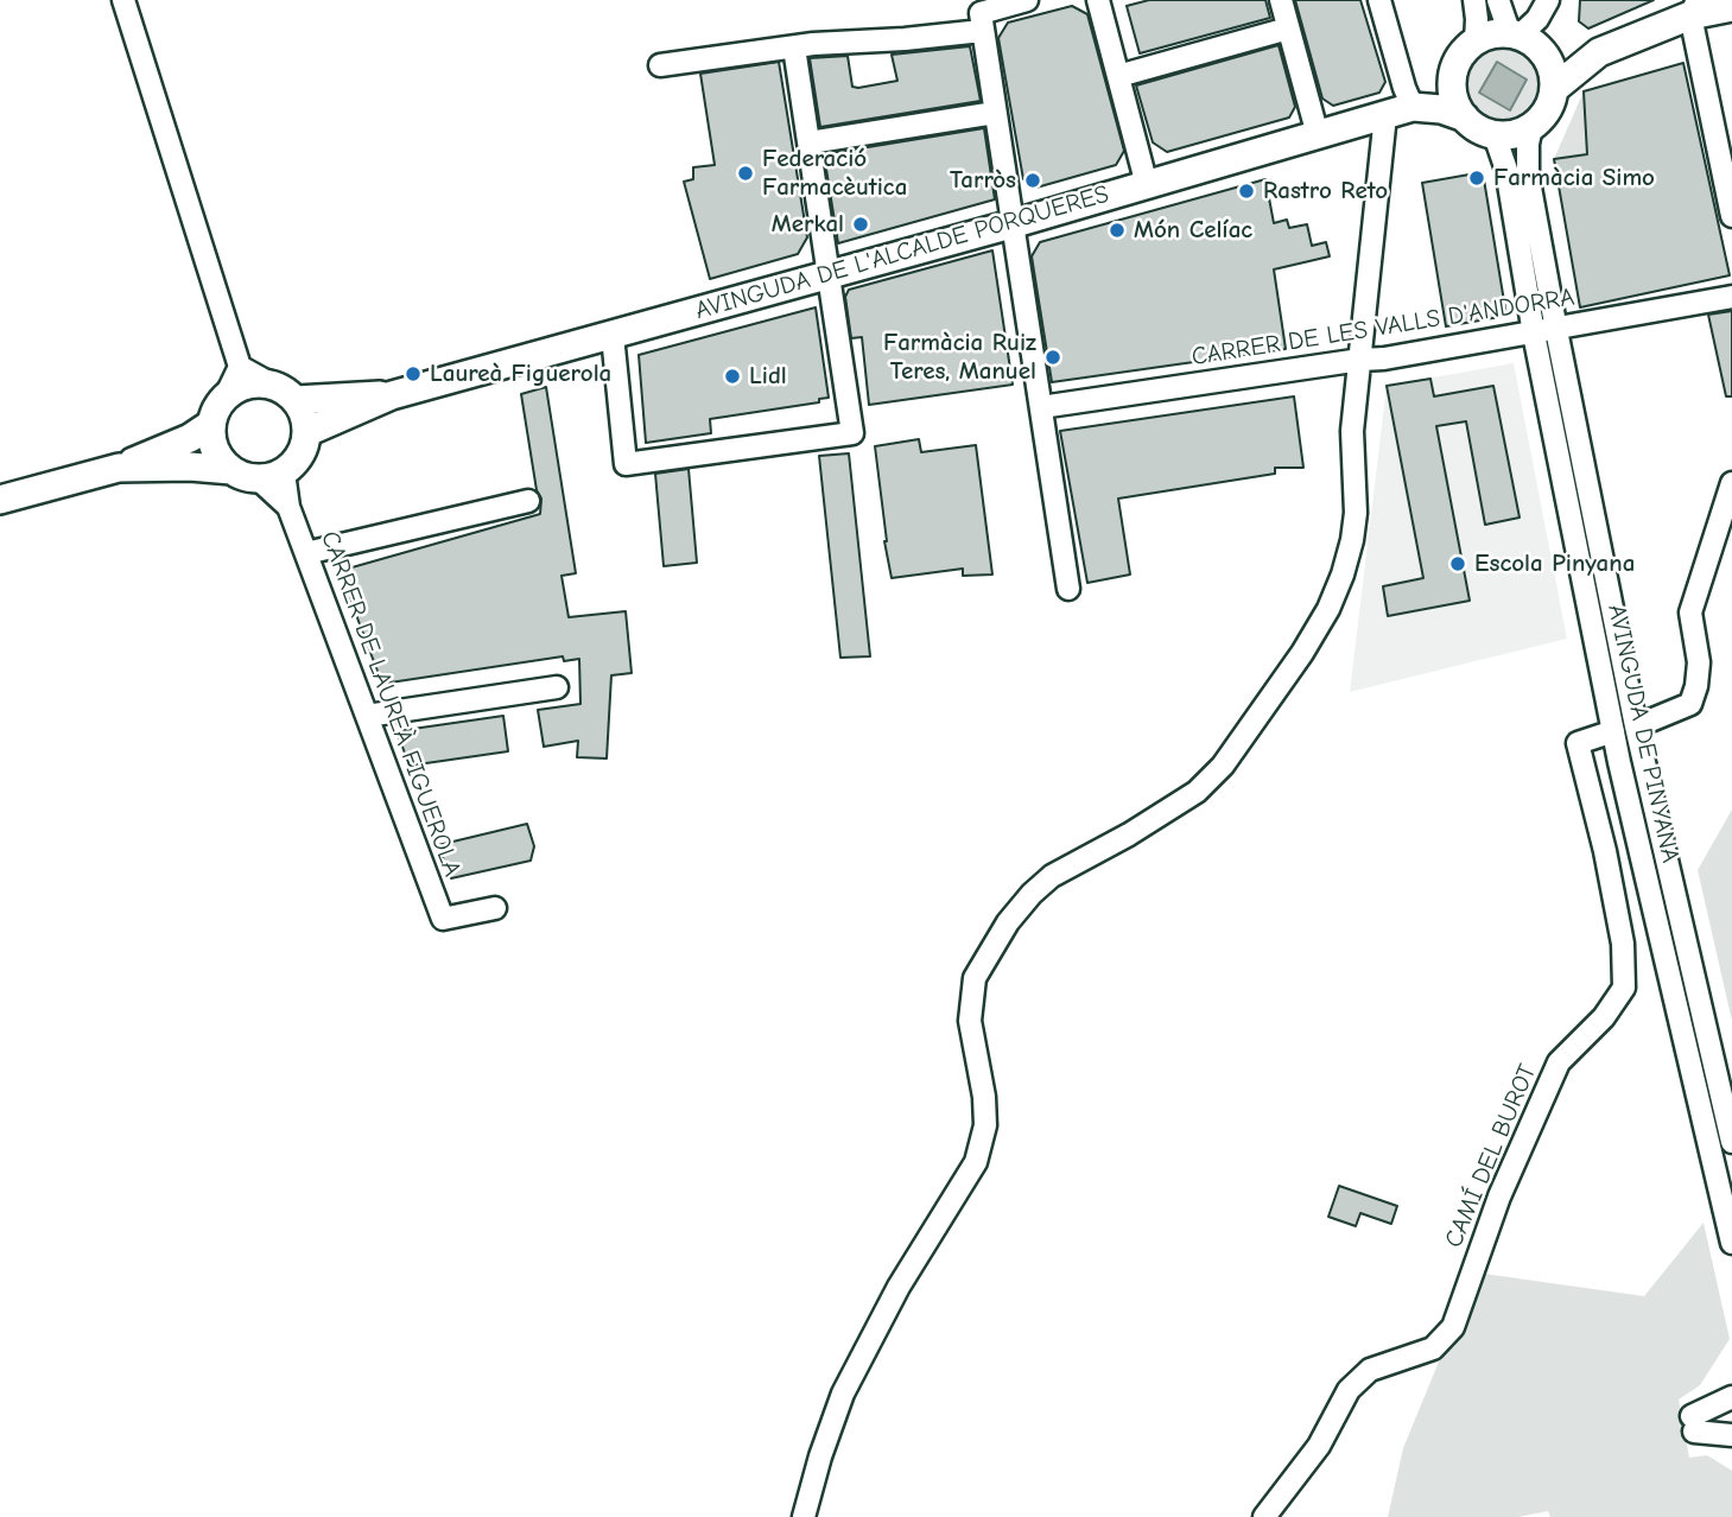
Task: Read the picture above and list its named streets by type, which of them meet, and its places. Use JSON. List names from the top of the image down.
{
  "streets": {
    "main road": ["AVINGUDA DE L'ALCALDE PORQUERES"],
    "street": [
      "CARRER DE LES VALLS D'ANDORRA",
      "CARRER DE LAUREÀ FIGUEROLA",
      "AVINGUDA DE PINYANA",
      "CAMÍ DEL BUROT"
    ]
  },
  "crossings": [
    ["AVINGUDA DE L'ALCALDE PORQUERES", "AVINGUDA DE PINYANA"],
    ["CARRER DE LES VALLS D'ANDORRA", "AVINGUDA DE PINYANA"],
    ["AVINGUDA DE PINYANA", "CAMÍ DEL BUROT"]
  ],
  "places": [
    "Federació Farmacèutica",
    "Farmàcia Simo",
    "Tarròs",
    "Rastro Reto",
    "Merkal",
    "Món Celíac",
    "Farmàcia Ruiz Teres, Manuel",
    "Laureà Figuerola",
    "Lidl",
    "Escola Pinyana"
  ]
}
